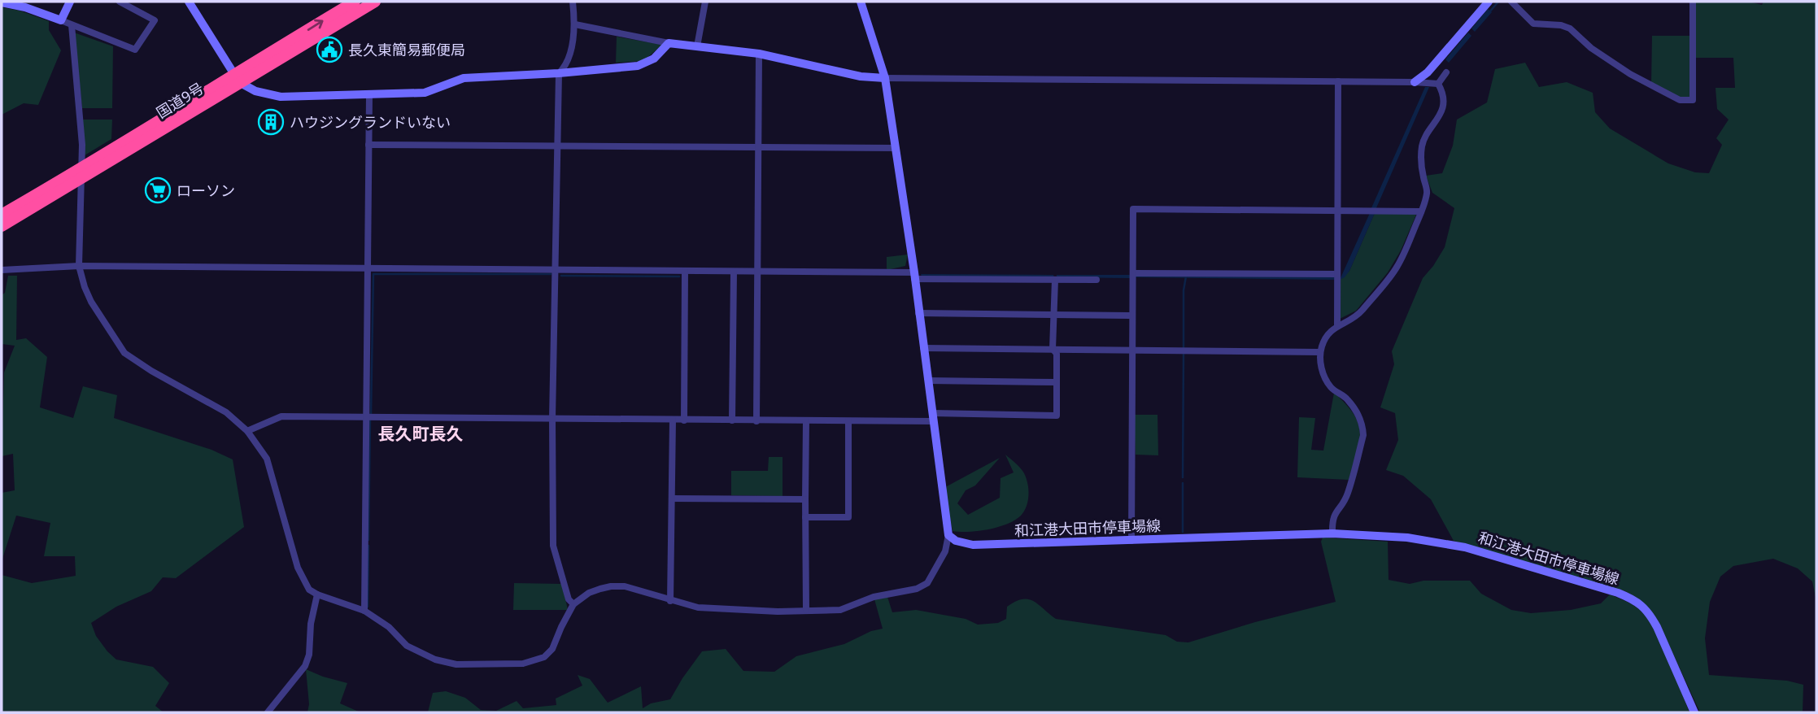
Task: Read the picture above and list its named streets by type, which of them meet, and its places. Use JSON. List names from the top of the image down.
{
  "streets": {
    "highway": ["国道9号"],
    "main road": ["和江港大田市停車場線"]
  },
  "districts": ["長久町長久"],
  "places": {
    "public building": ["長久東簡易郵便局"],
    "building": ["ハウジングランドいない"],
    "supermarket": ["ローソン"]
  }
}
